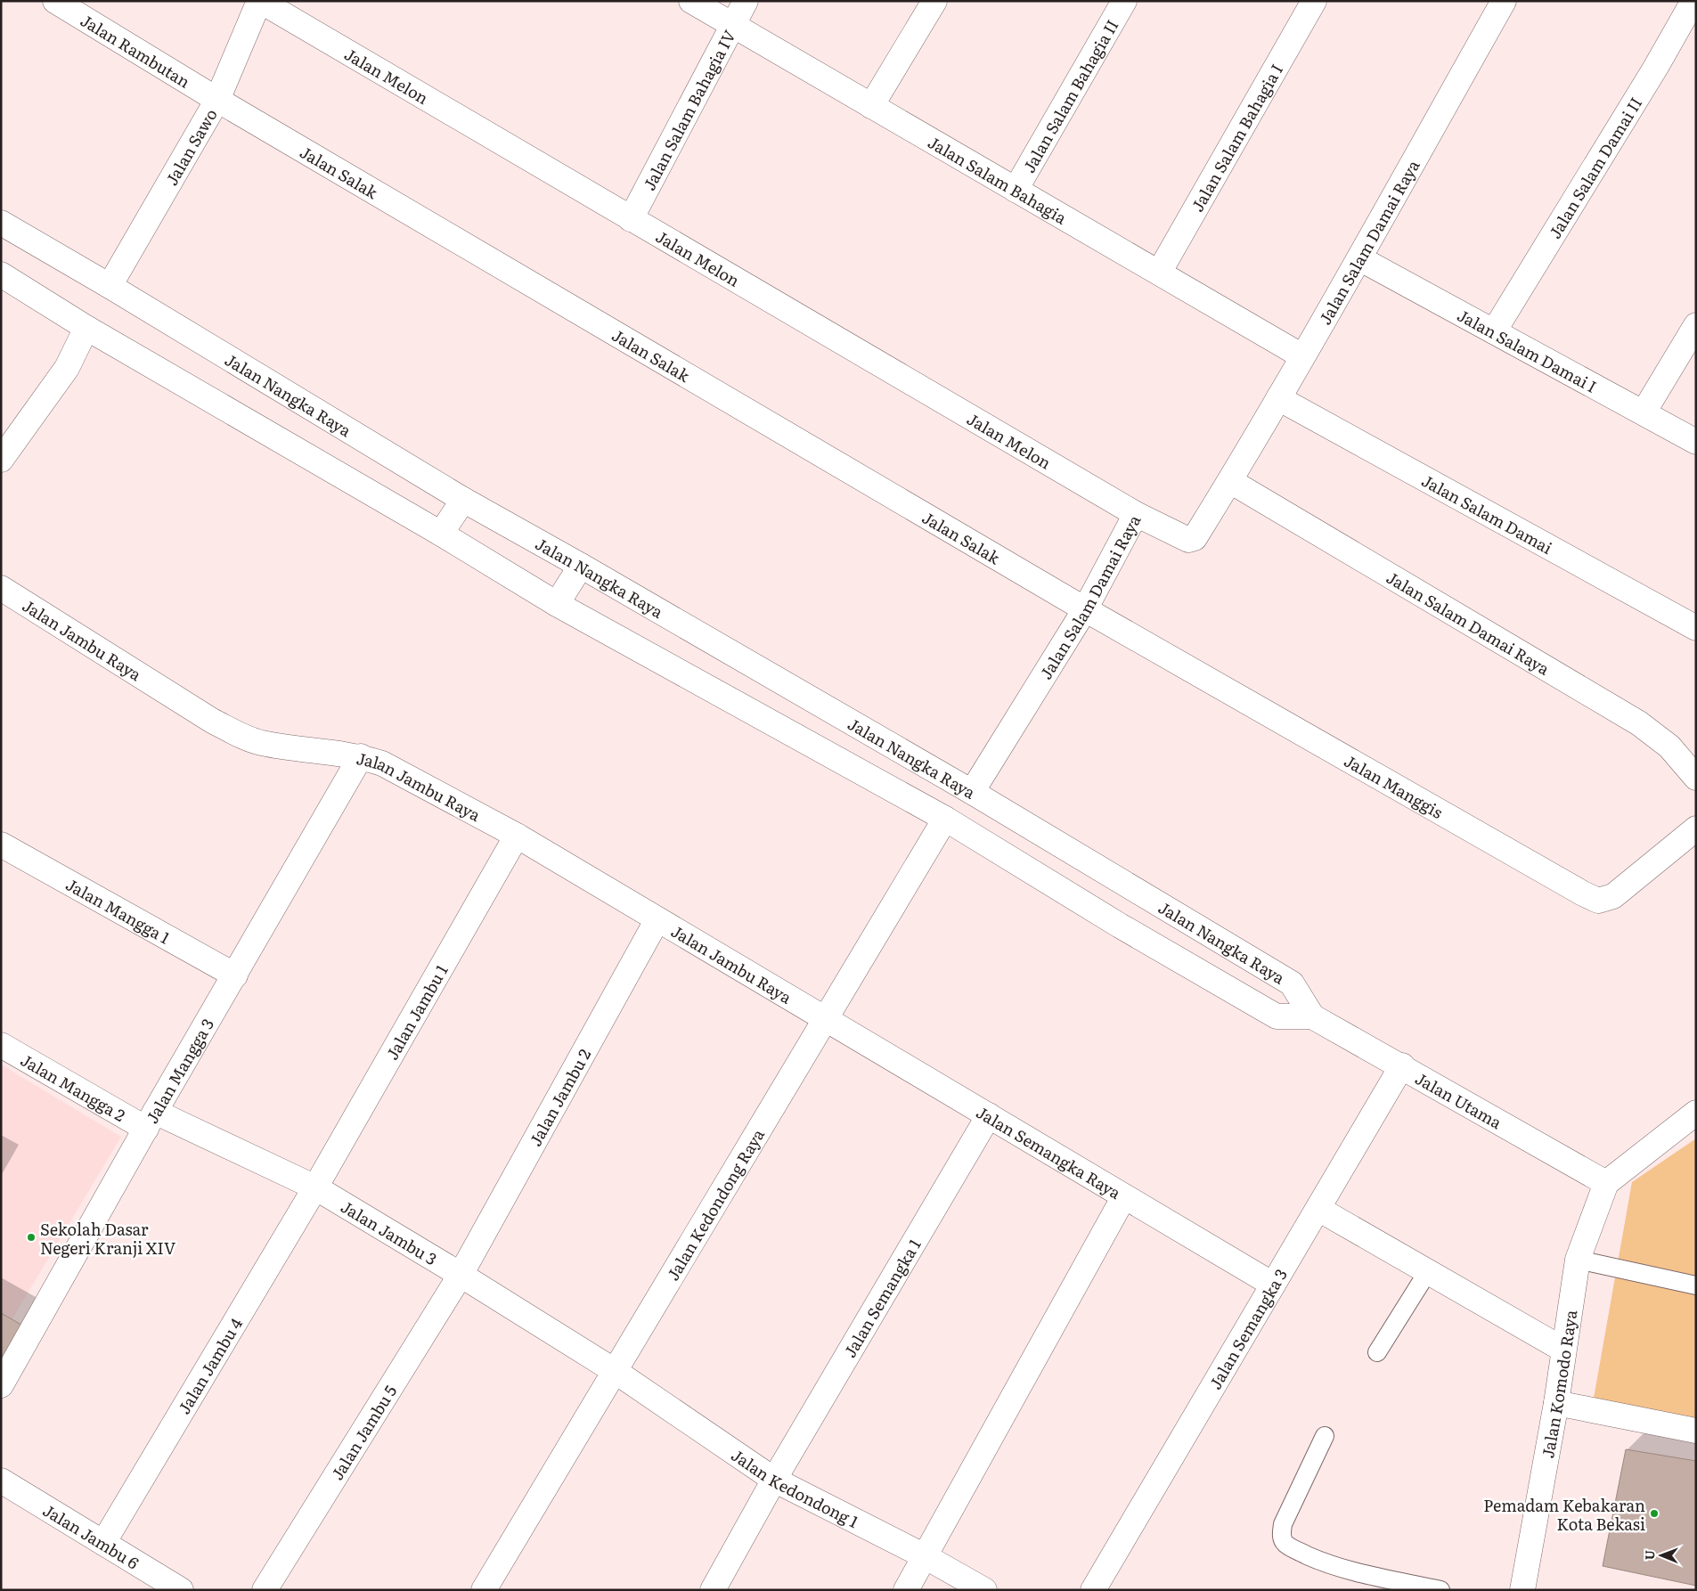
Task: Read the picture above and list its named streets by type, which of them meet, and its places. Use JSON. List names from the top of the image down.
{
  "streets": {
    "street": [
      "Jalan Rambutan",
      "Jalan Melon",
      "Jalan Salam Bahagia II",
      "Jalan Salam Bahagia IV",
      "Jalan Salam Bahagia I",
      "Jalan Sawo",
      "Jalan Salam Damai II",
      "Jalan Salak",
      "Jalan Salam Bahagia",
      "Jalan Salam Damai Raya",
      "Jalan Salam Damai I",
      "Jalan Nangka Raya",
      "Jalan Salam Damai",
      "Jalan Jambu Raya",
      "Jalan Manggis",
      "Jalan Mangga 1",
      "Jalan Jambu 1",
      "Jalan Mangga 3",
      "Jalan Mangga 2",
      "Jalan Jambu 2",
      "Jalan Utama",
      "Jalan Semangka Raya",
      "Jalan Kedondong Raya",
      "Jalan Jambu 3",
      "Jalan Semangka 1",
      "Jalan Semangka 3",
      "Jalan Jambu 4",
      "Jalan Komodo Raya",
      "Jalan Jambu 5",
      "Jalan Kedondong 1",
      "Jalan Jambu 6"
    ]
  },
  "crossings": [
    ["Jalan Rambutan", "Jalan Sawo"],
    ["Jalan Rambutan", "Jalan Salak"],
    ["Jalan Melon", "Jalan Salam Bahagia IV"],
    ["Jalan Melon", "Jalan Sawo"],
    ["Jalan Melon", "Jalan Salam Damai Raya"],
    ["Jalan Salam Bahagia II", "Jalan Salam Bahagia"],
    ["Jalan Salam Bahagia IV", "Jalan Salam Bahagia"],
    ["Jalan Salam Bahagia I", "Jalan Salam Bahagia"],
    ["Jalan Sawo", "Jalan Salak"],
    ["Jalan Sawo", "Jalan Nangka Raya"],
    ["Jalan Salam Damai II", "Jalan Salam Damai I"],
    ["Jalan Salak", "Jalan Salam Damai Raya"],
    ["Jalan Salak", "Jalan Manggis"],
    ["Jalan Salam Bahagia", "Jalan Salam Damai Raya"],
    ["Jalan Salam Damai Raya", "Jalan Salam Damai I"],
    ["Jalan Salam Damai Raya", "Jalan Nangka Raya"],
    ["Jalan Salam Damai Raya", "Jalan Salam Damai"],
    ["Jalan Salam Damai Raya", "Jalan Manggis"],
    ["Jalan Nangka Raya", "Jalan Utama"],
    ["Jalan Jambu Raya", "Jalan Jambu 1"],
    ["Jalan Jambu Raya", "Jalan Mangga 3"],
    ["Jalan Jambu Raya", "Jalan Jambu 2"],
    ["Jalan Jambu Raya", "Jalan Semangka Raya"],
    ["Jalan Jambu Raya", "Jalan Kedondong Raya"],
    ["Jalan Mangga 1", "Jalan Mangga 3"],
    ["Jalan Jambu 1", "Jalan Jambu 3"],
    ["Jalan Jambu 1", "Jalan Jambu 4"],
    ["Jalan Mangga 3", "Jalan Mangga 2"],
    ["Jalan Mangga 3", "Jalan Jambu 3"],
    ["Jalan Mangga 2", "Jalan Jambu 3"],
    ["Jalan Jambu 2", "Jalan Jambu 3"],
    ["Jalan Jambu 2", "Jalan Jambu 5"],
    ["Jalan Utama", "Jalan Semangka 3"],
    ["Jalan Utama", "Jalan Komodo Raya"],
    ["Jalan Semangka Raya", "Jalan Kedondong Raya"],
    ["Jalan Semangka Raya", "Jalan Semangka 1"],
    ["Jalan Semangka Raya", "Jalan Semangka 3"],
    ["Jalan Kedondong Raya", "Jalan Jambu 3"],
    ["Jalan Kedondong Raya", "Jalan Kedondong 1"],
    ["Jalan Jambu 3", "Jalan Jambu 4"],
    ["Jalan Jambu 3", "Jalan Jambu 5"],
    ["Jalan Jambu 3", "Jalan Kedondong 1"],
    ["Jalan Semangka 1", "Jalan Kedondong 1"],
    ["Jalan Jambu 4", "Jalan Jambu 6"]
  ],
  "places": ["Sekolah Dasar Negeri Kranji XIV", "Pemadam Kebakaran Kota Bekasi"],
  "north": "left"
}
